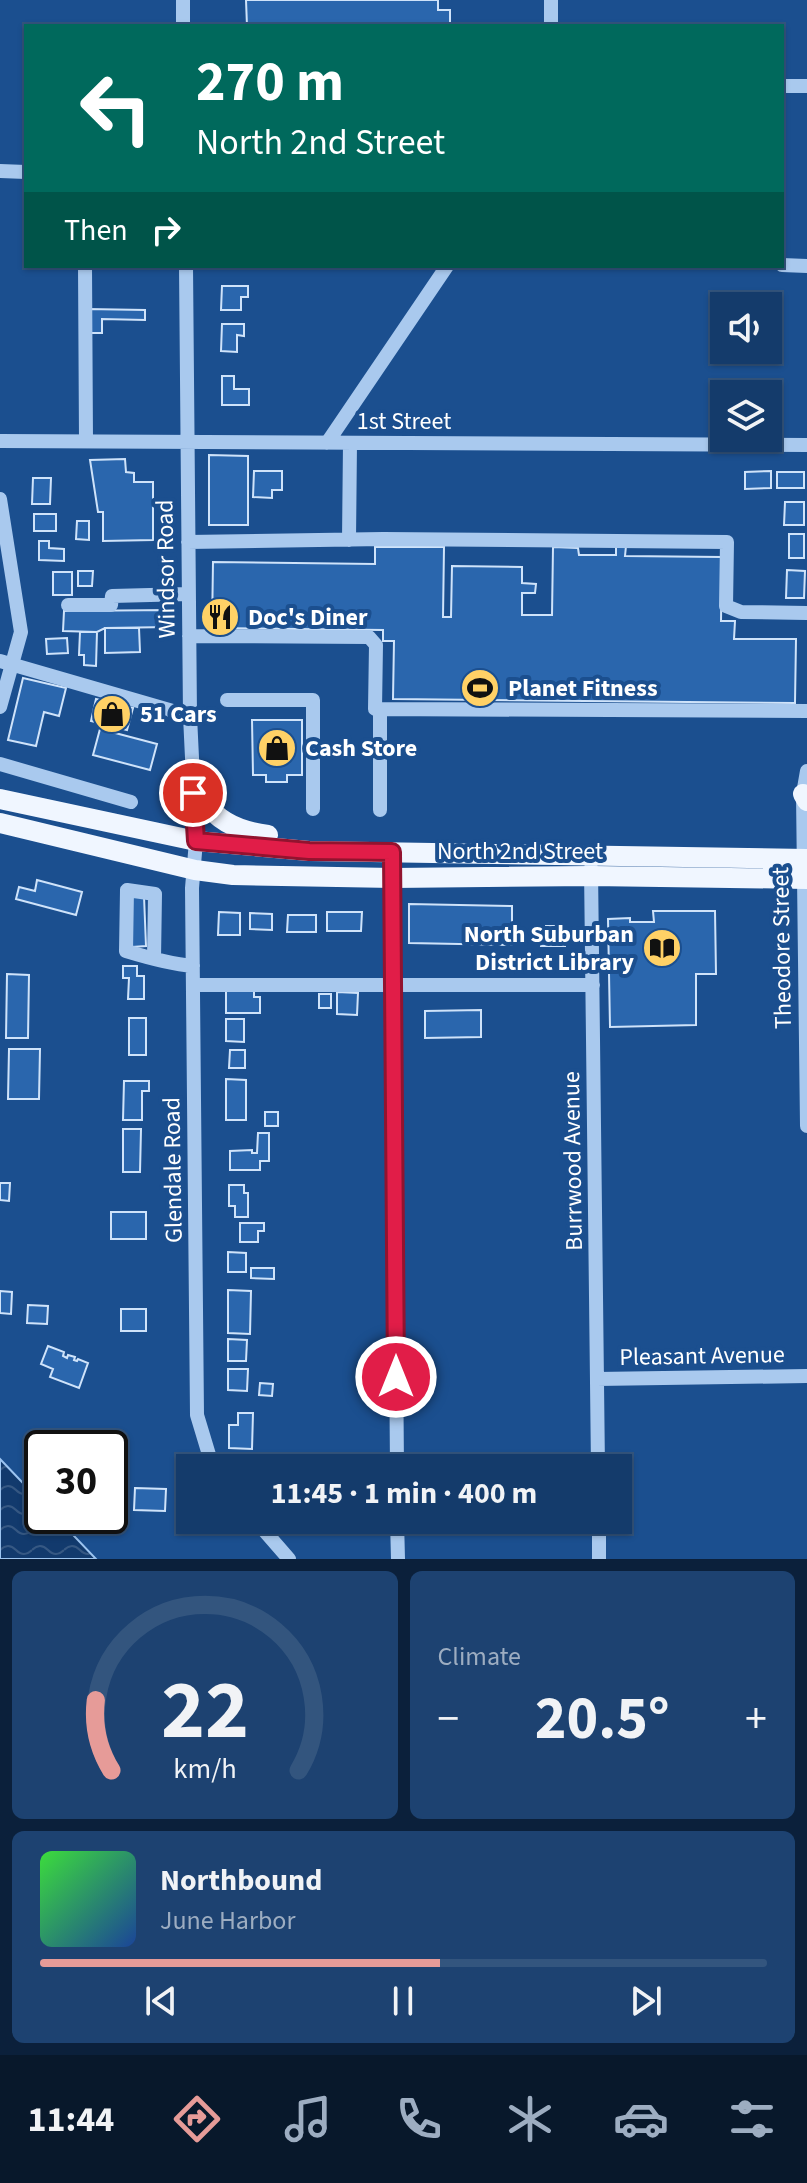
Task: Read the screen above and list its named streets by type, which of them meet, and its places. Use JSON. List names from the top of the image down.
{
  "streets": {
    "main road": ["North 2nd Street"],
    "street": [
      "1st Street",
      "Windsor Road",
      "Theodore Street",
      "Burrwood Avenue",
      "Glendale Road",
      "Pleasant Avenue"
    ]
  },
  "crossings": [
    ["1st Street", "Windsor Road"],
    ["Windsor Road", "North 2nd Street"],
    ["Windsor Road", "Glendale Road"],
    ["North 2nd Street", "Theodore Street"],
    ["North 2nd Street", "Burrwood Avenue"],
    ["North 2nd Street", "Glendale Road"],
    ["Burrwood Avenue", "Pleasant Avenue"]
  ],
  "places": {
    "restaurant": ["Doc's Diner"],
    "sports": ["Planet Fitness"],
    "shop": ["51 Cars", "Cash Store"],
    "library": ["North Suburban District Library"]
  },
  "page": {
    "turn": ["270 m", "North 2nd Street"],
    "then": "Then",
    "limit": "30",
    "trip": "11:45 · 1 min · 400 m",
    "tile": "Climate",
    "heat": ["−", "20.5°", "+"],
    "song": ["Northbound", "June Harbor"],
    "tabs": "11:44",
    "gauge": ["22", "km/h"]
  }
}
